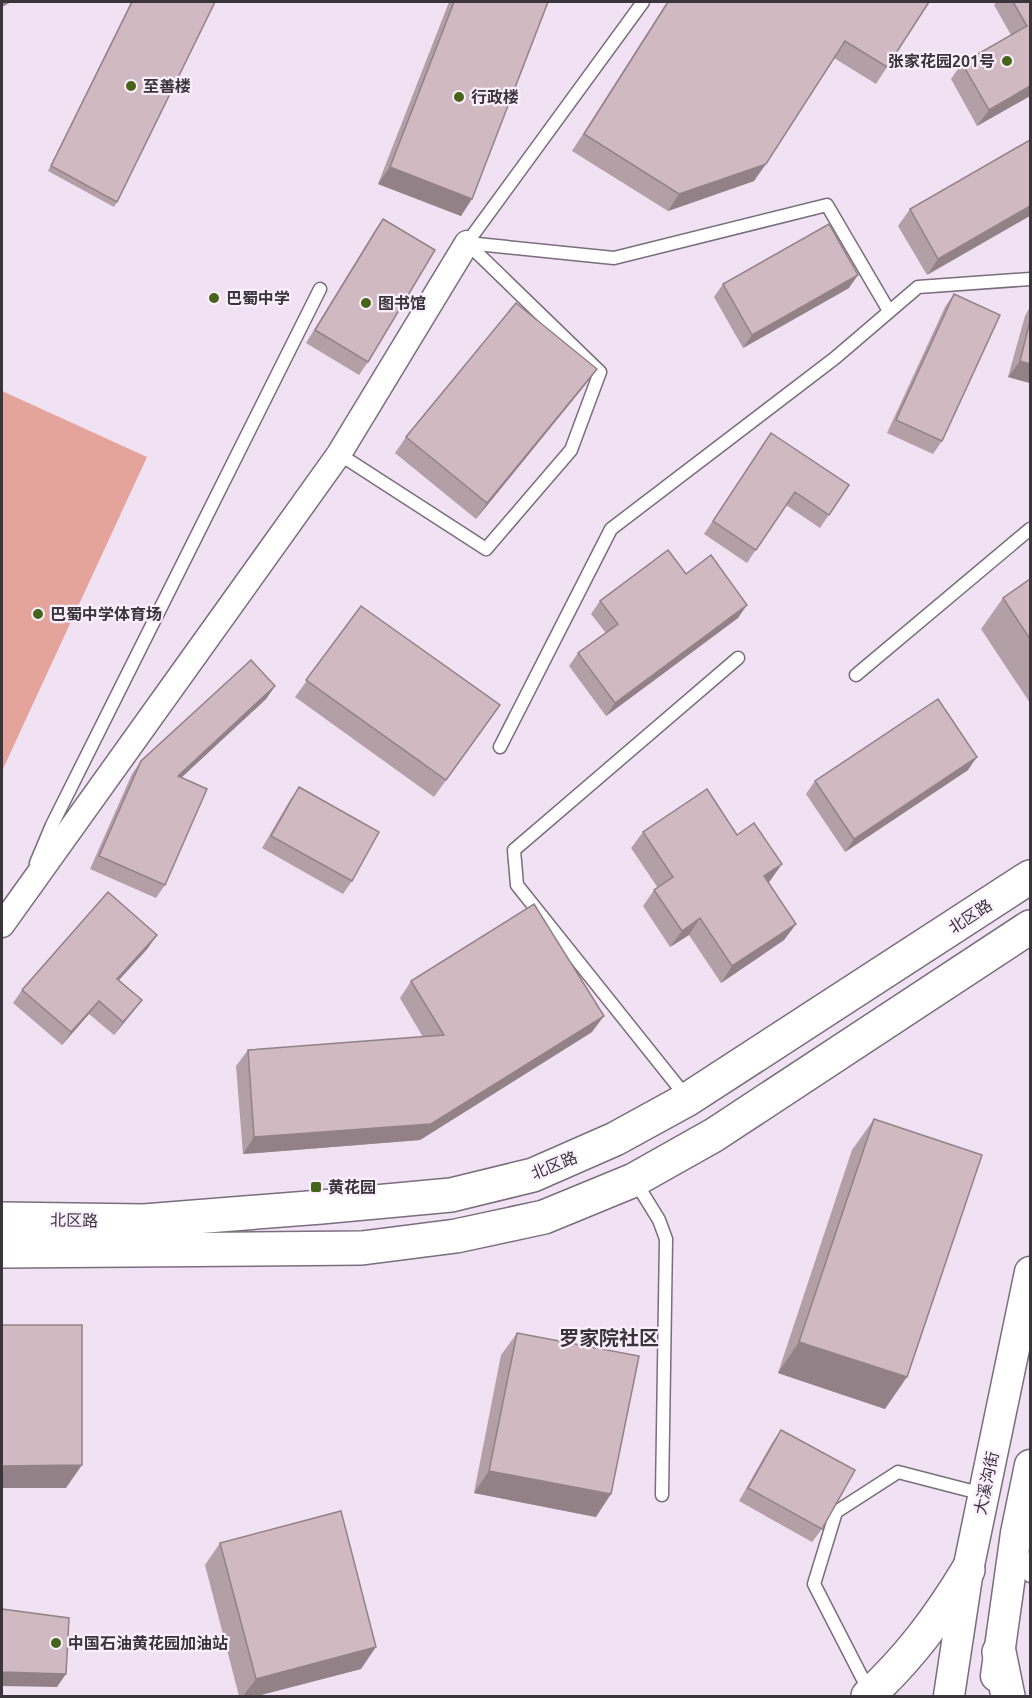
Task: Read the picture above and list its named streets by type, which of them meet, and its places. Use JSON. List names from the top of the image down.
{
  "streets": {
    "main road": ["北区路"],
    "street": ["大溪沟街"]
  },
  "districts": ["罗家院社区"],
  "places": {
    "other": [
      "张家花园201号",
      "至善楼",
      "行政楼",
      "巴蜀中学",
      "图书馆",
      "巴蜀中学体育场",
      "中国石油黄花园加油站"
    ],
    "transit": ["黄花园"]
  }
}
